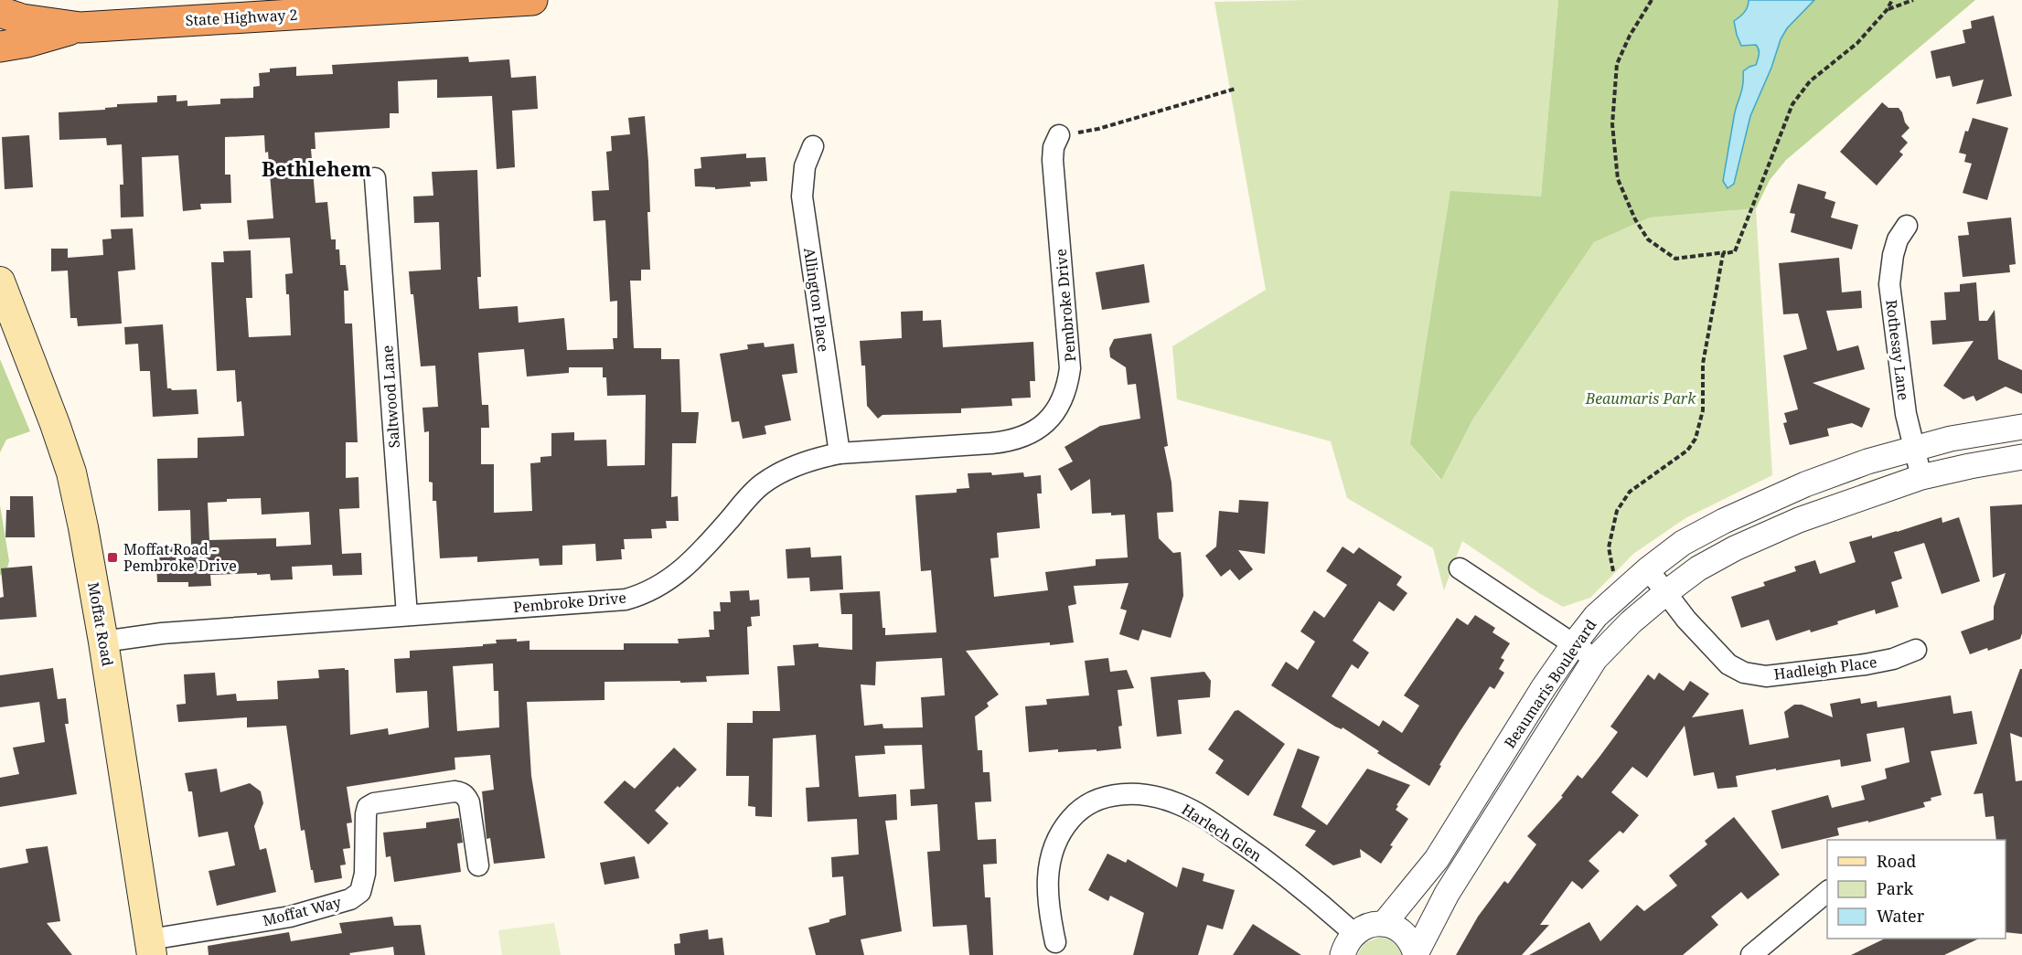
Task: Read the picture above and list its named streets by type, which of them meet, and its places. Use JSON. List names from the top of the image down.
{
  "streets": {
    "highway": ["State Highway 2"],
    "main road": ["Moffat Road"],
    "street": [
      "Allington Place",
      "Pembroke Drive",
      "Rothesay Lane",
      "Saltwood Lane",
      "Hadleigh Place",
      "Beaumaris Boulevard",
      "Harlech Glen",
      "Moffat Way"
    ]
  },
  "crossings": [
    ["Allington Place", "Pembroke Drive"],
    ["Pembroke Drive", "Saltwood Lane"],
    ["Pembroke Drive", "Moffat Road"],
    ["Rothesay Lane", "Beaumaris Boulevard"],
    ["Moffat Road", "Moffat Way"],
    ["Hadleigh Place", "Beaumaris Boulevard"]
  ],
  "districts": ["Bethlehem"],
  "parks": ["Beaumaris Park"],
  "places": {
    "transit": ["Moffat Road - Pembroke Drive"]
  },
  "legend": ["Road", "Park", "Water"]
}
